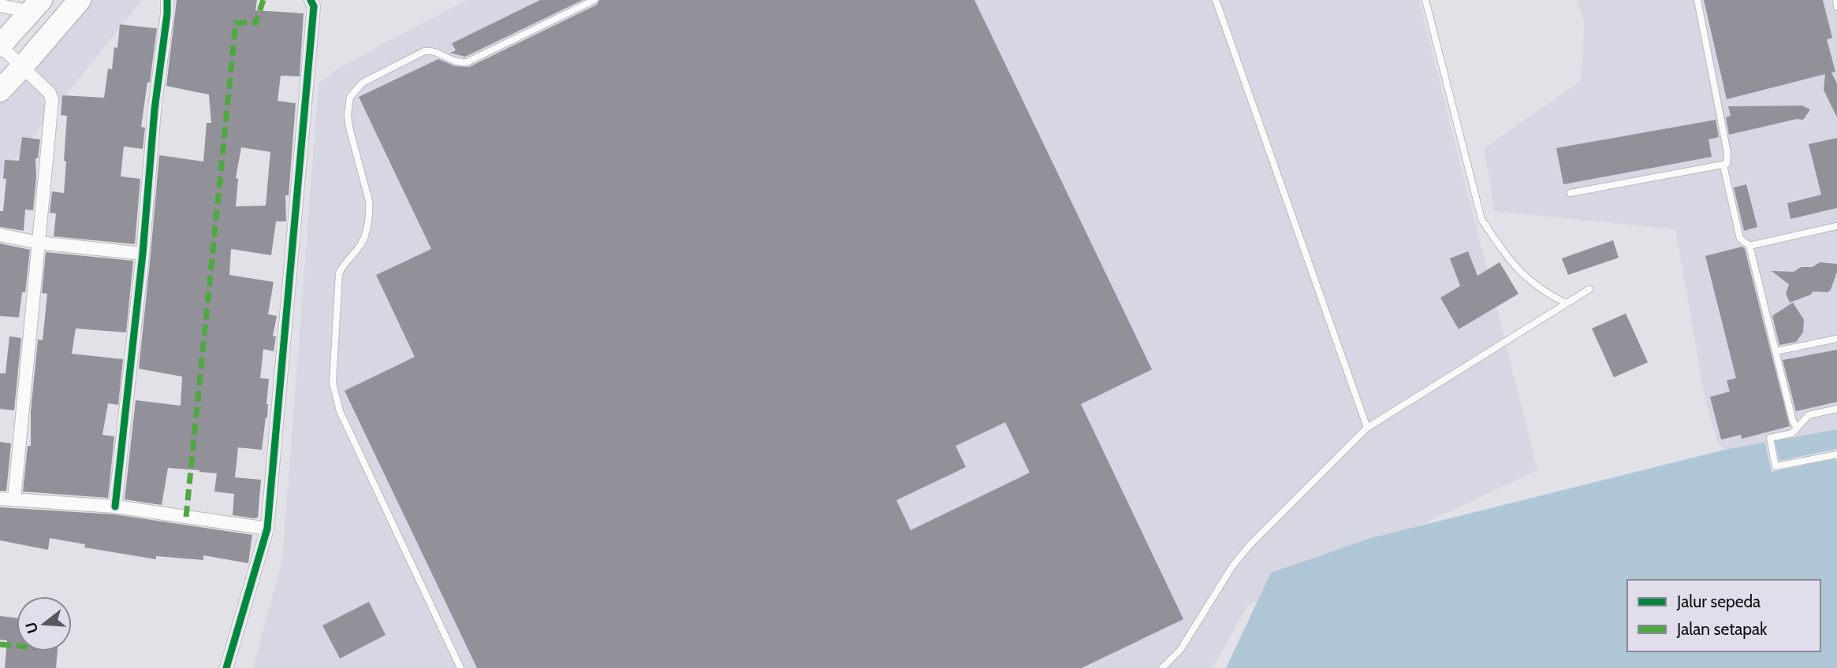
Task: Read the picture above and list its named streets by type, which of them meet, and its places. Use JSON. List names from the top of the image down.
{
  "legend": ["Jalur sepeda", "Jalan setapak"],
  "north": "left"
}
